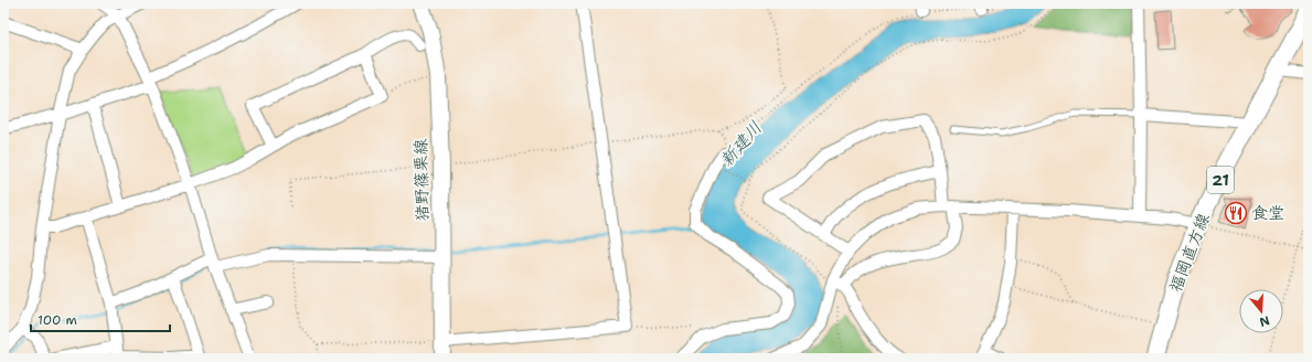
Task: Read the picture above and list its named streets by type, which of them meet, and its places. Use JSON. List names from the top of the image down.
{
  "streets": {
    "main road": ["猪野篠栗線", "21", "福岡直方線"]
  },
  "water": ["新建川"],
  "places": {
    "restaurant": ["食堂"]
  },
  "scale_bar": "100 m",
  "north": "bottom"
}
